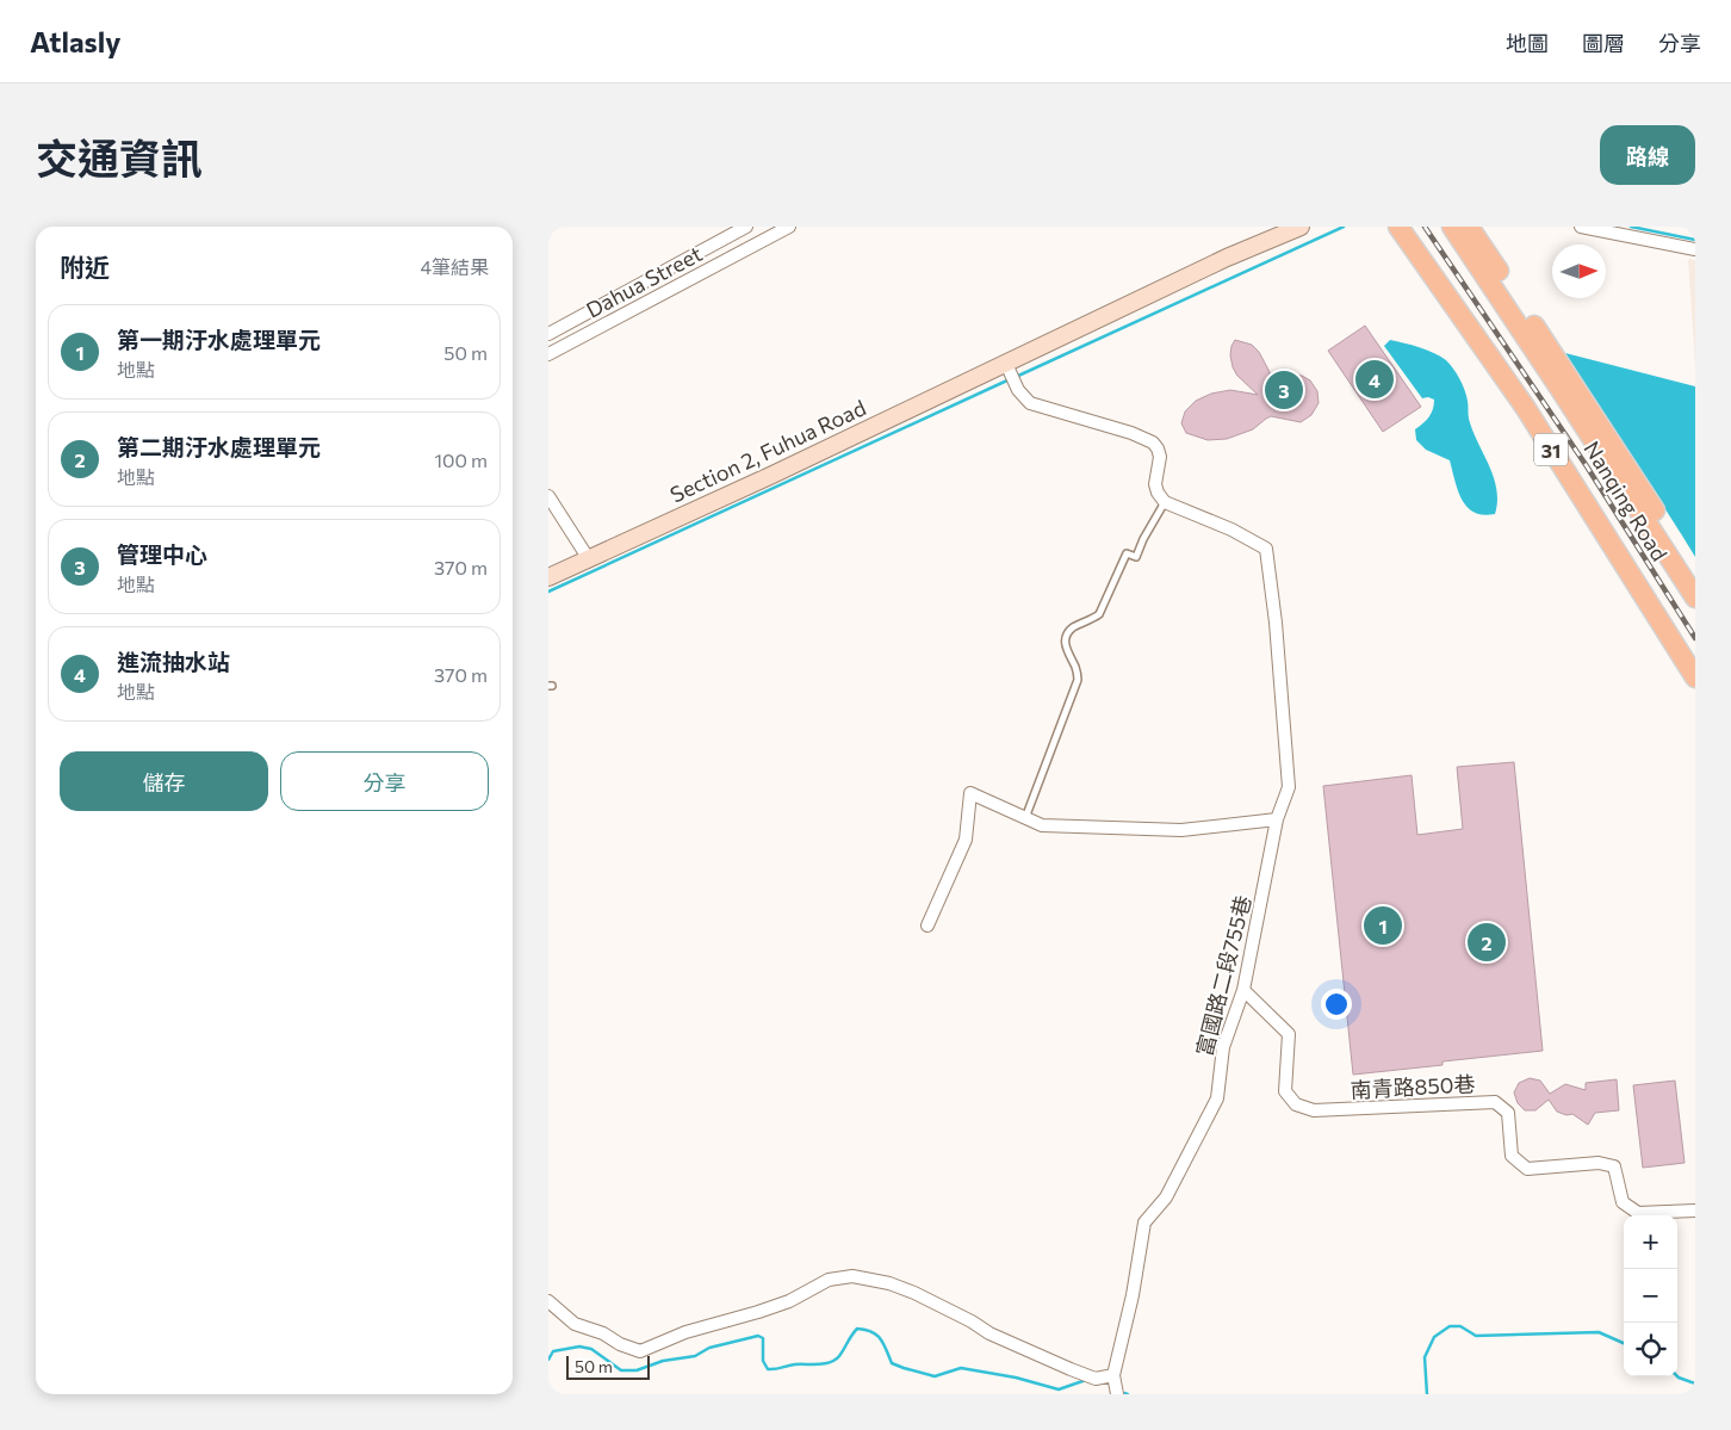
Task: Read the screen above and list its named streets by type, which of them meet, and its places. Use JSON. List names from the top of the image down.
{
  "streets": {
    "main road": ["31", "Nanqing Road"],
    "street": [
      "Dahua Street",
      "Section 2, Fuhua Road",
      "富國路二段755巷",
      "南青路850巷"
    ]
  },
  "crossings": [
    ["富國路二段755巷", "南青路850巷"]
  ],
  "scale_bar": "50 m",
  "north": "right",
  "page": {
    "header": "Atlasly",
    "nav": ["地圖", "圖層", "分享"],
    "title": "交通資訊",
    "buttons": [
      "路線",
      ["儲存", "分享"]
    ],
    "heading": ["附近", "4筆結果"],
    "list": [
      {
        "mark": "1",
        "name": "第一期汙水處理單元",
        "note": "地點",
        "value": "50 m"
      },
      {
        "mark": "2",
        "name": "第二期汙水處理單元",
        "note": "地點",
        "value": "100 m"
      },
      {
        "mark": "3",
        "name": "管理中心",
        "note": "地點",
        "value": "370 m"
      },
      {
        "mark": "4",
        "name": "進流抽水站",
        "note": "地點",
        "value": "370 m"
      }
    ],
    "pins": [
      "4",
      "3",
      "1",
      "2"
    ],
    "map_buttons": ["+", "−"],
    "scale": "50 m"
  }
}
